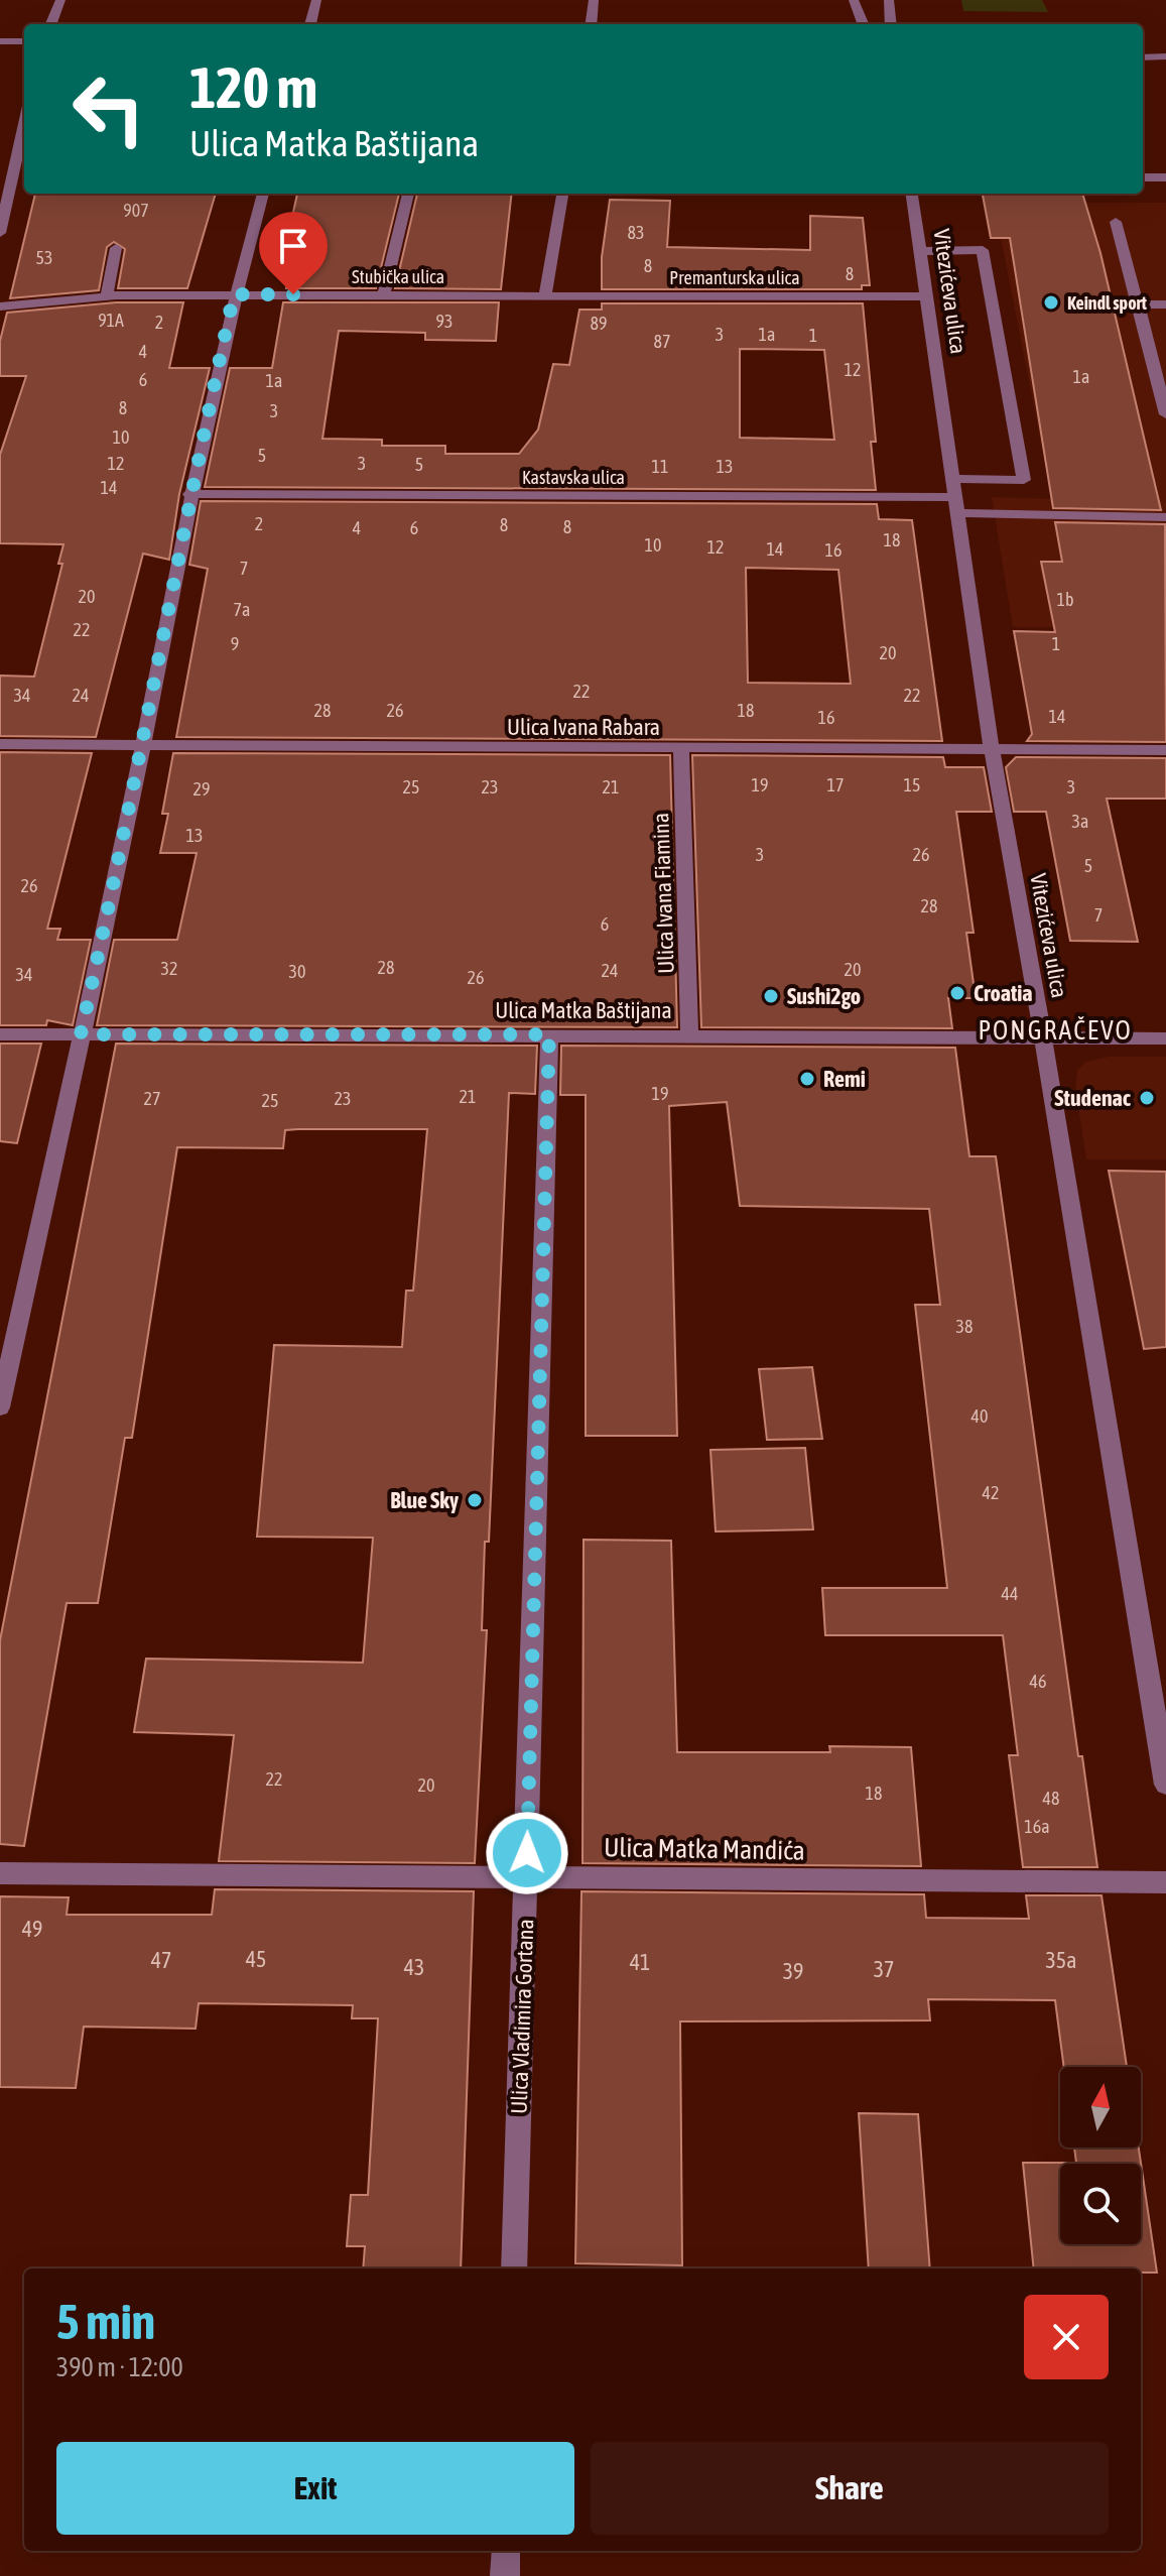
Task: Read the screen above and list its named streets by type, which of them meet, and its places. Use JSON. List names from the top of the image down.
{
  "streets": {
    "street": [
      "Stubička ulica",
      "Premanturska ulica",
      "Vitezićeva ulica",
      "Kastavska ulica",
      "Ulica Ivana Rabara",
      "Ulica Ivana Fiamina",
      "Ulica Matka Baštijana",
      "Ulica Matka Mandića",
      "Ulica Vladimira Gortana"
    ]
  },
  "crossings": [
    ["Stubička ulica", "Premanturska ulica"],
    ["Premanturska ulica", "Vitezićeva ulica"],
    ["Vitezićeva ulica", "Kastavska ulica"],
    ["Vitezićeva ulica", "Ulica Ivana Rabara"],
    ["Vitezićeva ulica", "Ulica Matka Baštijana"],
    ["Ulica Ivana Rabara", "Ulica Ivana Fiamina"],
    ["Ulica Ivana Fiamina", "Ulica Matka Baštijana"],
    ["Ulica Matka Baštijana", "Ulica Vladimira Gortana"],
    ["Ulica Matka Mandića", "Ulica Vladimira Gortana"]
  ],
  "districts": ["PONGRAČEVO"],
  "places": [
    "Keindl sport",
    "Croatia",
    "Sushi2go",
    "Remi",
    "Studenac",
    "Blue Sky"
  ],
  "house_numbers": [
    "907",
    "83",
    "53",
    "8",
    "8",
    "91A",
    "93",
    "2",
    "89",
    "3",
    "1a",
    "1",
    "87",
    "4",
    "12",
    "1a",
    "6",
    "1a",
    "8",
    "3",
    "10",
    "5",
    "12",
    "3",
    "5",
    "11",
    "13",
    "14",
    "2",
    "8",
    "8",
    "4",
    "6",
    "18",
    "10",
    "12",
    "14",
    "16",
    "7",
    "20",
    "1b",
    "7a",
    "22",
    "9",
    "1",
    "20",
    "22",
    "34",
    "24",
    "22",
    "28",
    "26",
    "18",
    "14",
    "16",
    "19",
    "17",
    "15",
    "25",
    "23",
    "21",
    "3",
    "29",
    "3a",
    "13",
    "3",
    "26",
    "5",
    "26",
    "28",
    "7",
    "6",
    "28",
    "32",
    "20",
    "24",
    "30",
    "34",
    "26",
    "19",
    "21",
    "27",
    "23",
    "25",
    "38",
    "40",
    "42",
    "44",
    "46",
    "22",
    "20",
    "18",
    "48",
    "16a",
    "49",
    "45",
    "47",
    "35a",
    "41",
    "43",
    "37",
    "39"
  ],
  "north": "top",
  "page": {
    "turn": ["120 m", "Ulica Matka Baštijana"],
    "heading": ["5 min", "390 m · 12:00"],
    "buttons": ["Exit", "Share"]
  }
}
